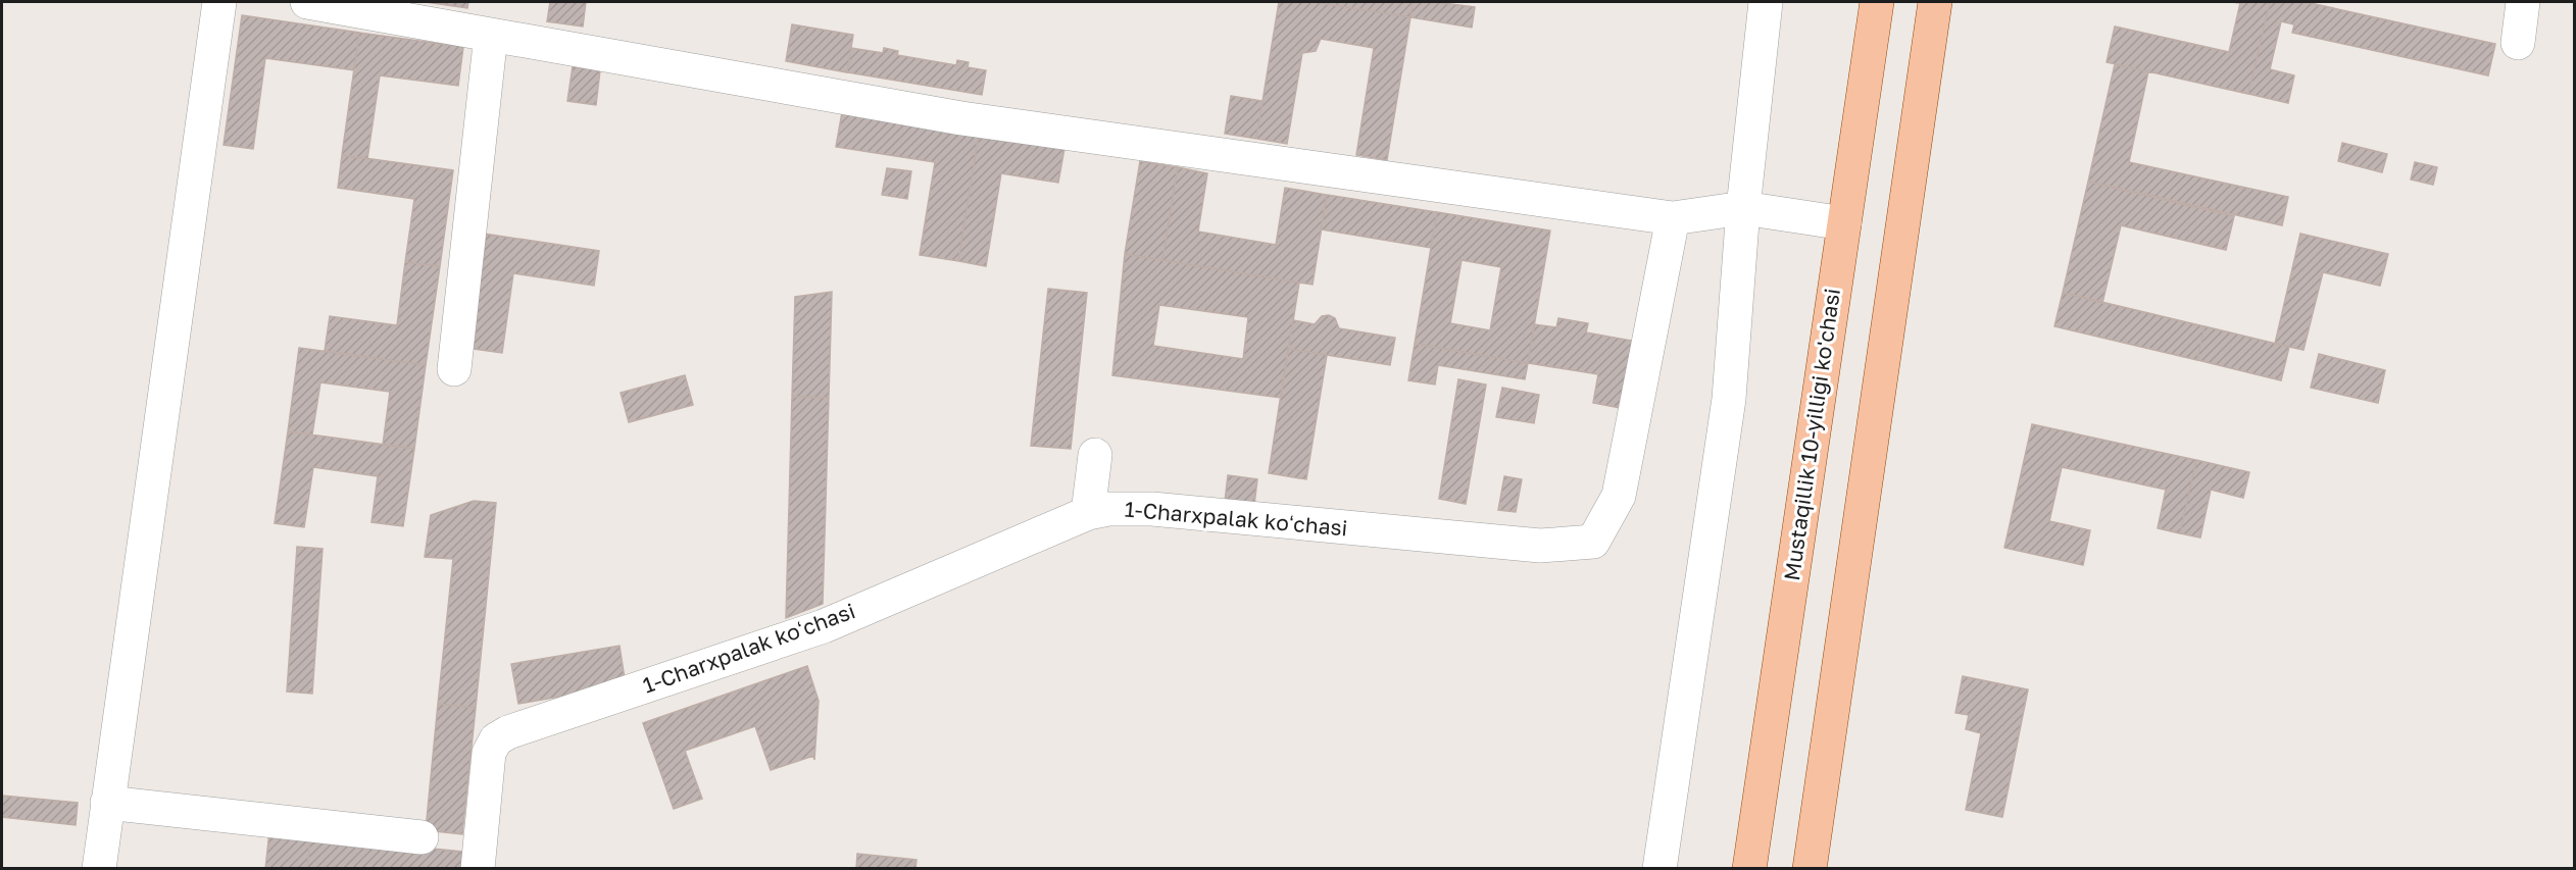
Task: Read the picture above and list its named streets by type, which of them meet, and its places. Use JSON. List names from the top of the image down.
{
  "streets": {
    "main road": ["Mustaqillik 10-yilligi ko'chasi"],
    "street": ["1-Charxpalak koʻchasi"]
  }
}
